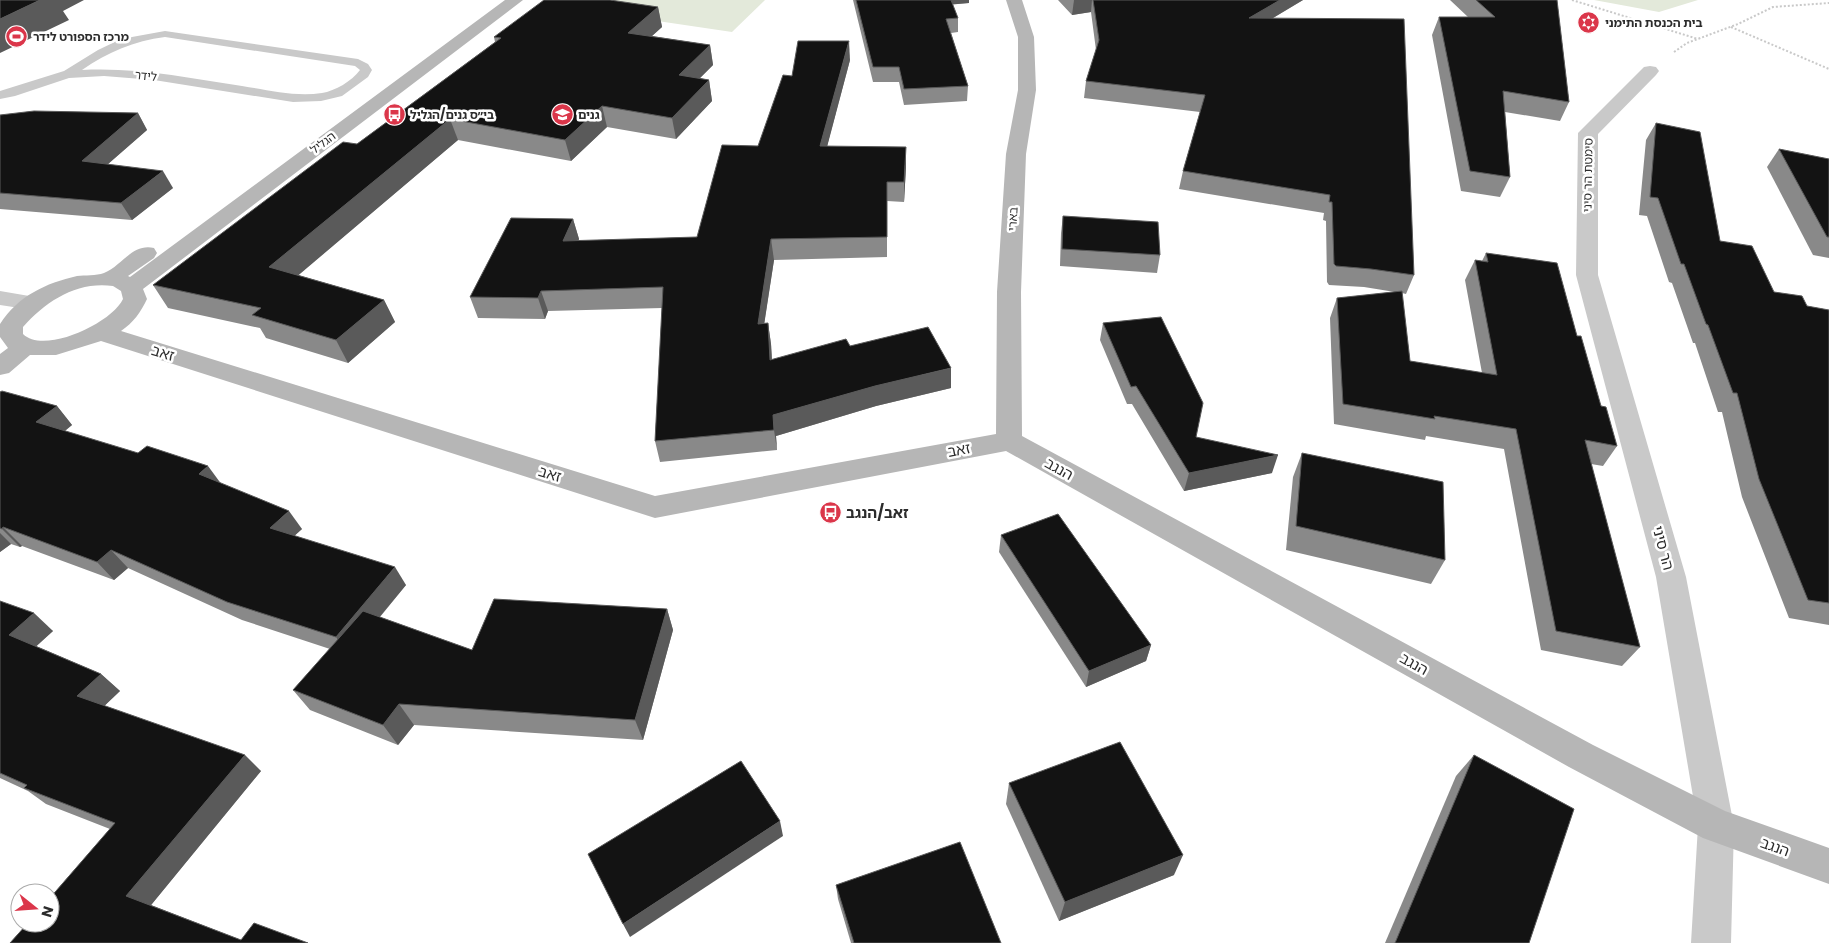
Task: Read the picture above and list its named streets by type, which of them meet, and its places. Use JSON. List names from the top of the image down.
{
  "streets": {
    "street": [
      "הגליל",
      "סימטת הר סיני",
      "בארי",
      "זאב",
      "הנגב",
      "הר סיני"
    ],
    "lane": ["לידר"]
  },
  "crossings": [
    ["סימטת הר סיני", "הר סיני"],
    ["בארי", "זאב"],
    ["בארי", "הנגב"],
    ["זאב", "הנגב"],
    ["הנגב", "הר סיני"]
  ],
  "places": {
    "synagogue": ["בית הכנסת התימני"],
    "sports": ["מרכז הספורט לידר"],
    "bus stop": ["בי״ס גנים/הגליל", "זאב/הנגב"],
    "school or university": ["גנים"]
  },
  "north": "right"
}
